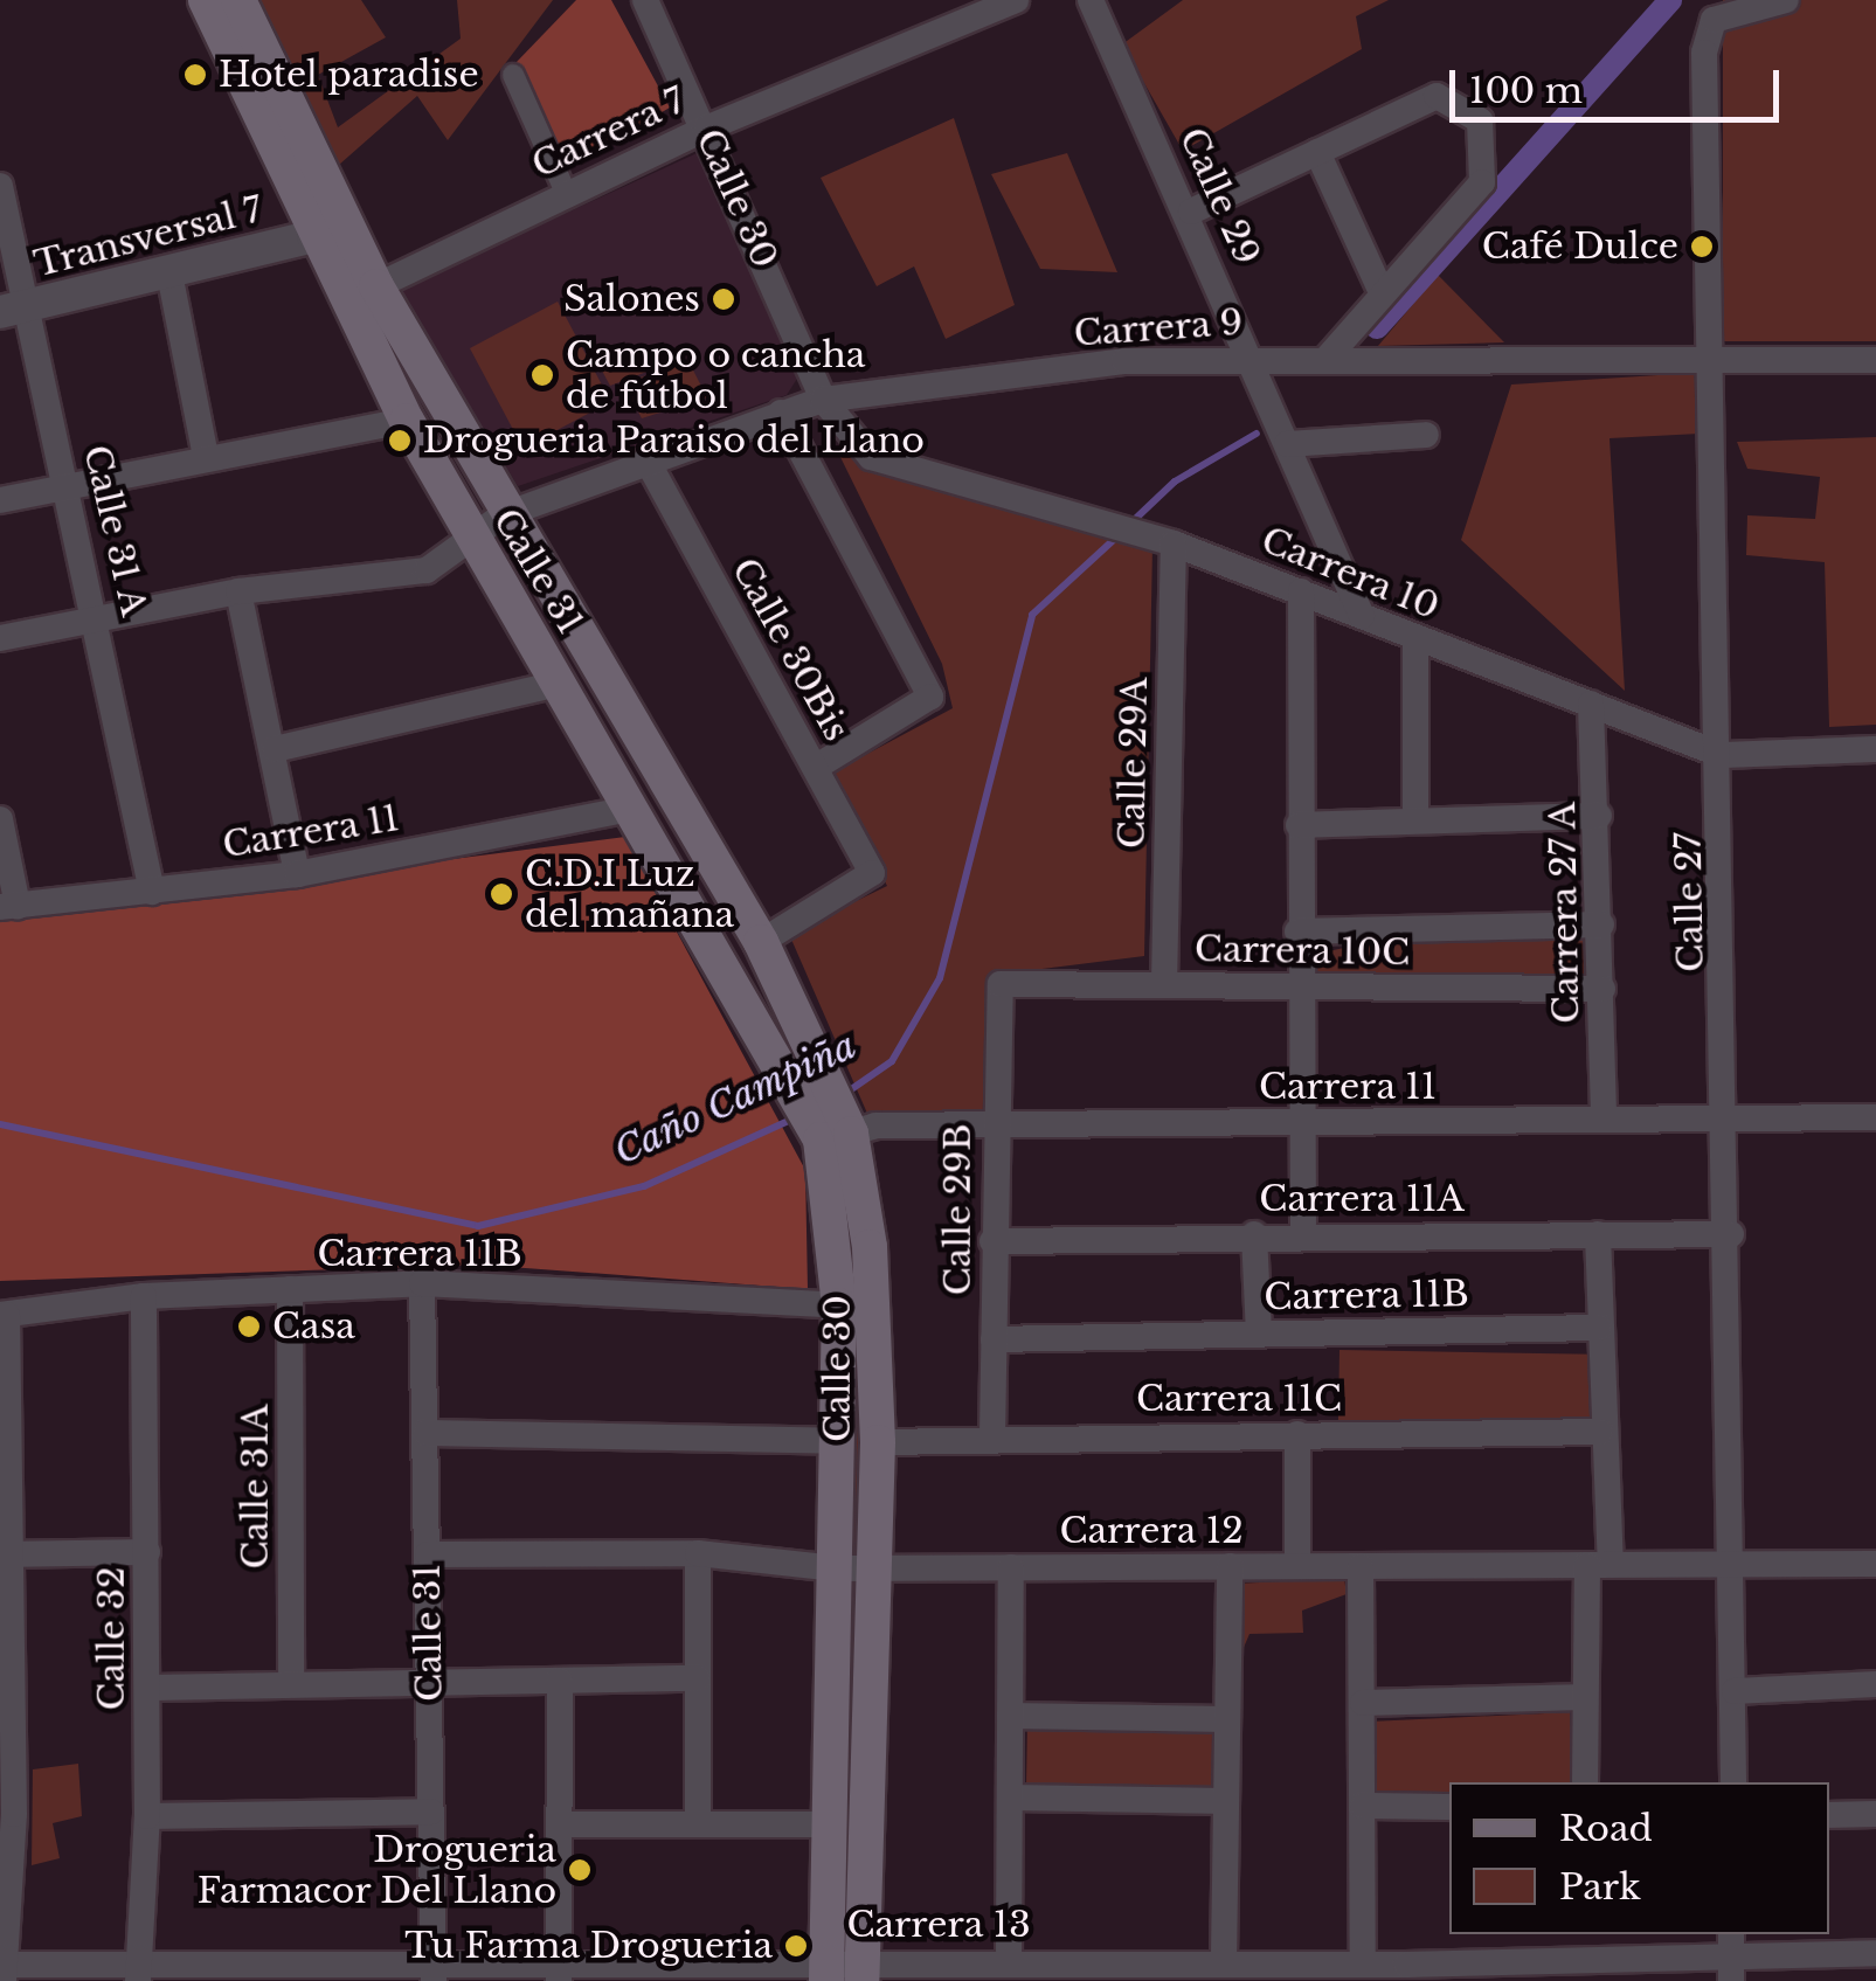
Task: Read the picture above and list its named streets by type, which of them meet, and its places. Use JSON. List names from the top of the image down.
{
  "streets": {
    "main road": ["Calle 30", "Calle 31"],
    "street": [
      "Carrera 7",
      "Calle 29",
      "Transversal 7",
      "Carrera 9",
      "Calle 31 A",
      "Carrera 10",
      "Calle 30Bis",
      "Calle 29A",
      "Carrera 11",
      "Calle 27",
      "Carrera 27 A",
      "Carrera 10C",
      "Carrera 11A",
      "Calle 29B",
      "Carrera 11B",
      "Carrera 11C",
      "Calle 31A",
      "Carrera 12",
      "Calle 32",
      "Carrera 13"
    ]
  },
  "crossings": [
    ["Carrera 7", "Calle 30"],
    ["Carrera 7", "Calle 31"],
    ["Calle 29", "Carrera 9"],
    ["Calle 29", "Carrera 10"],
    ["Calle 30", "Carrera 9"],
    ["Calle 30", "Calle 31"],
    ["Calle 30", "Carrera 10"],
    ["Calle 30", "Carrera 11"],
    ["Calle 30", "Carrera 11B"],
    ["Calle 30", "Carrera 11C"],
    ["Calle 30", "Carrera 12"],
    ["Calle 30", "Carrera 13"],
    ["Transversal 7", "Calle 31 A"],
    ["Transversal 7", "Calle 31"],
    ["Carrera 9", "Calle 31 A"],
    ["Carrera 9", "Calle 31"],
    ["Carrera 9", "Carrera 10"],
    ["Carrera 9", "Calle 30Bis"],
    ["Carrera 9", "Calle 27"],
    ["Calle 31 A", "Carrera 11"],
    ["Calle 31", "Calle 30Bis"],
    ["Calle 31", "Carrera 11"],
    ["Calle 31", "Carrera 11B"],
    ["Calle 31", "Carrera 12"],
    ["Calle 31", "Carrera 13"],
    ["Carrera 10", "Calle 29A"],
    ["Carrera 10", "Calle 27"],
    ["Carrera 10", "Carrera 27 A"],
    ["Calle 29A", "Carrera 10C"],
    ["Carrera 11", "Calle 27"],
    ["Carrera 11", "Carrera 27 A"],
    ["Carrera 11", "Calle 29B"],
    ["Calle 27", "Carrera 11A"],
    ["Calle 27", "Carrera 12"],
    ["Carrera 27 A", "Carrera 10C"],
    ["Carrera 10C", "Calle 29B"],
    ["Carrera 11A", "Calle 29B"],
    ["Calle 29B", "Carrera 11B"],
    ["Calle 29B", "Carrera 11C"],
    ["Carrera 11B", "Calle 31A"],
    ["Carrera 11B", "Calle 32"],
    ["Calle 32", "Carrera 13"]
  ],
  "water": ["Caño Campiña"],
  "places": [
    "Hotel paradise",
    "Café Dulce",
    "Salones",
    "Campo o cancha de fútbol",
    "Drogueria Paraiso del Llano",
    "C.D.I Luz del mañana",
    "Casa",
    "Drogueria Farmacor Del Llano",
    "Tu Farma Drogueria"
  ],
  "legend": ["Road", "Park"],
  "scale_bar": "100 m"
}
